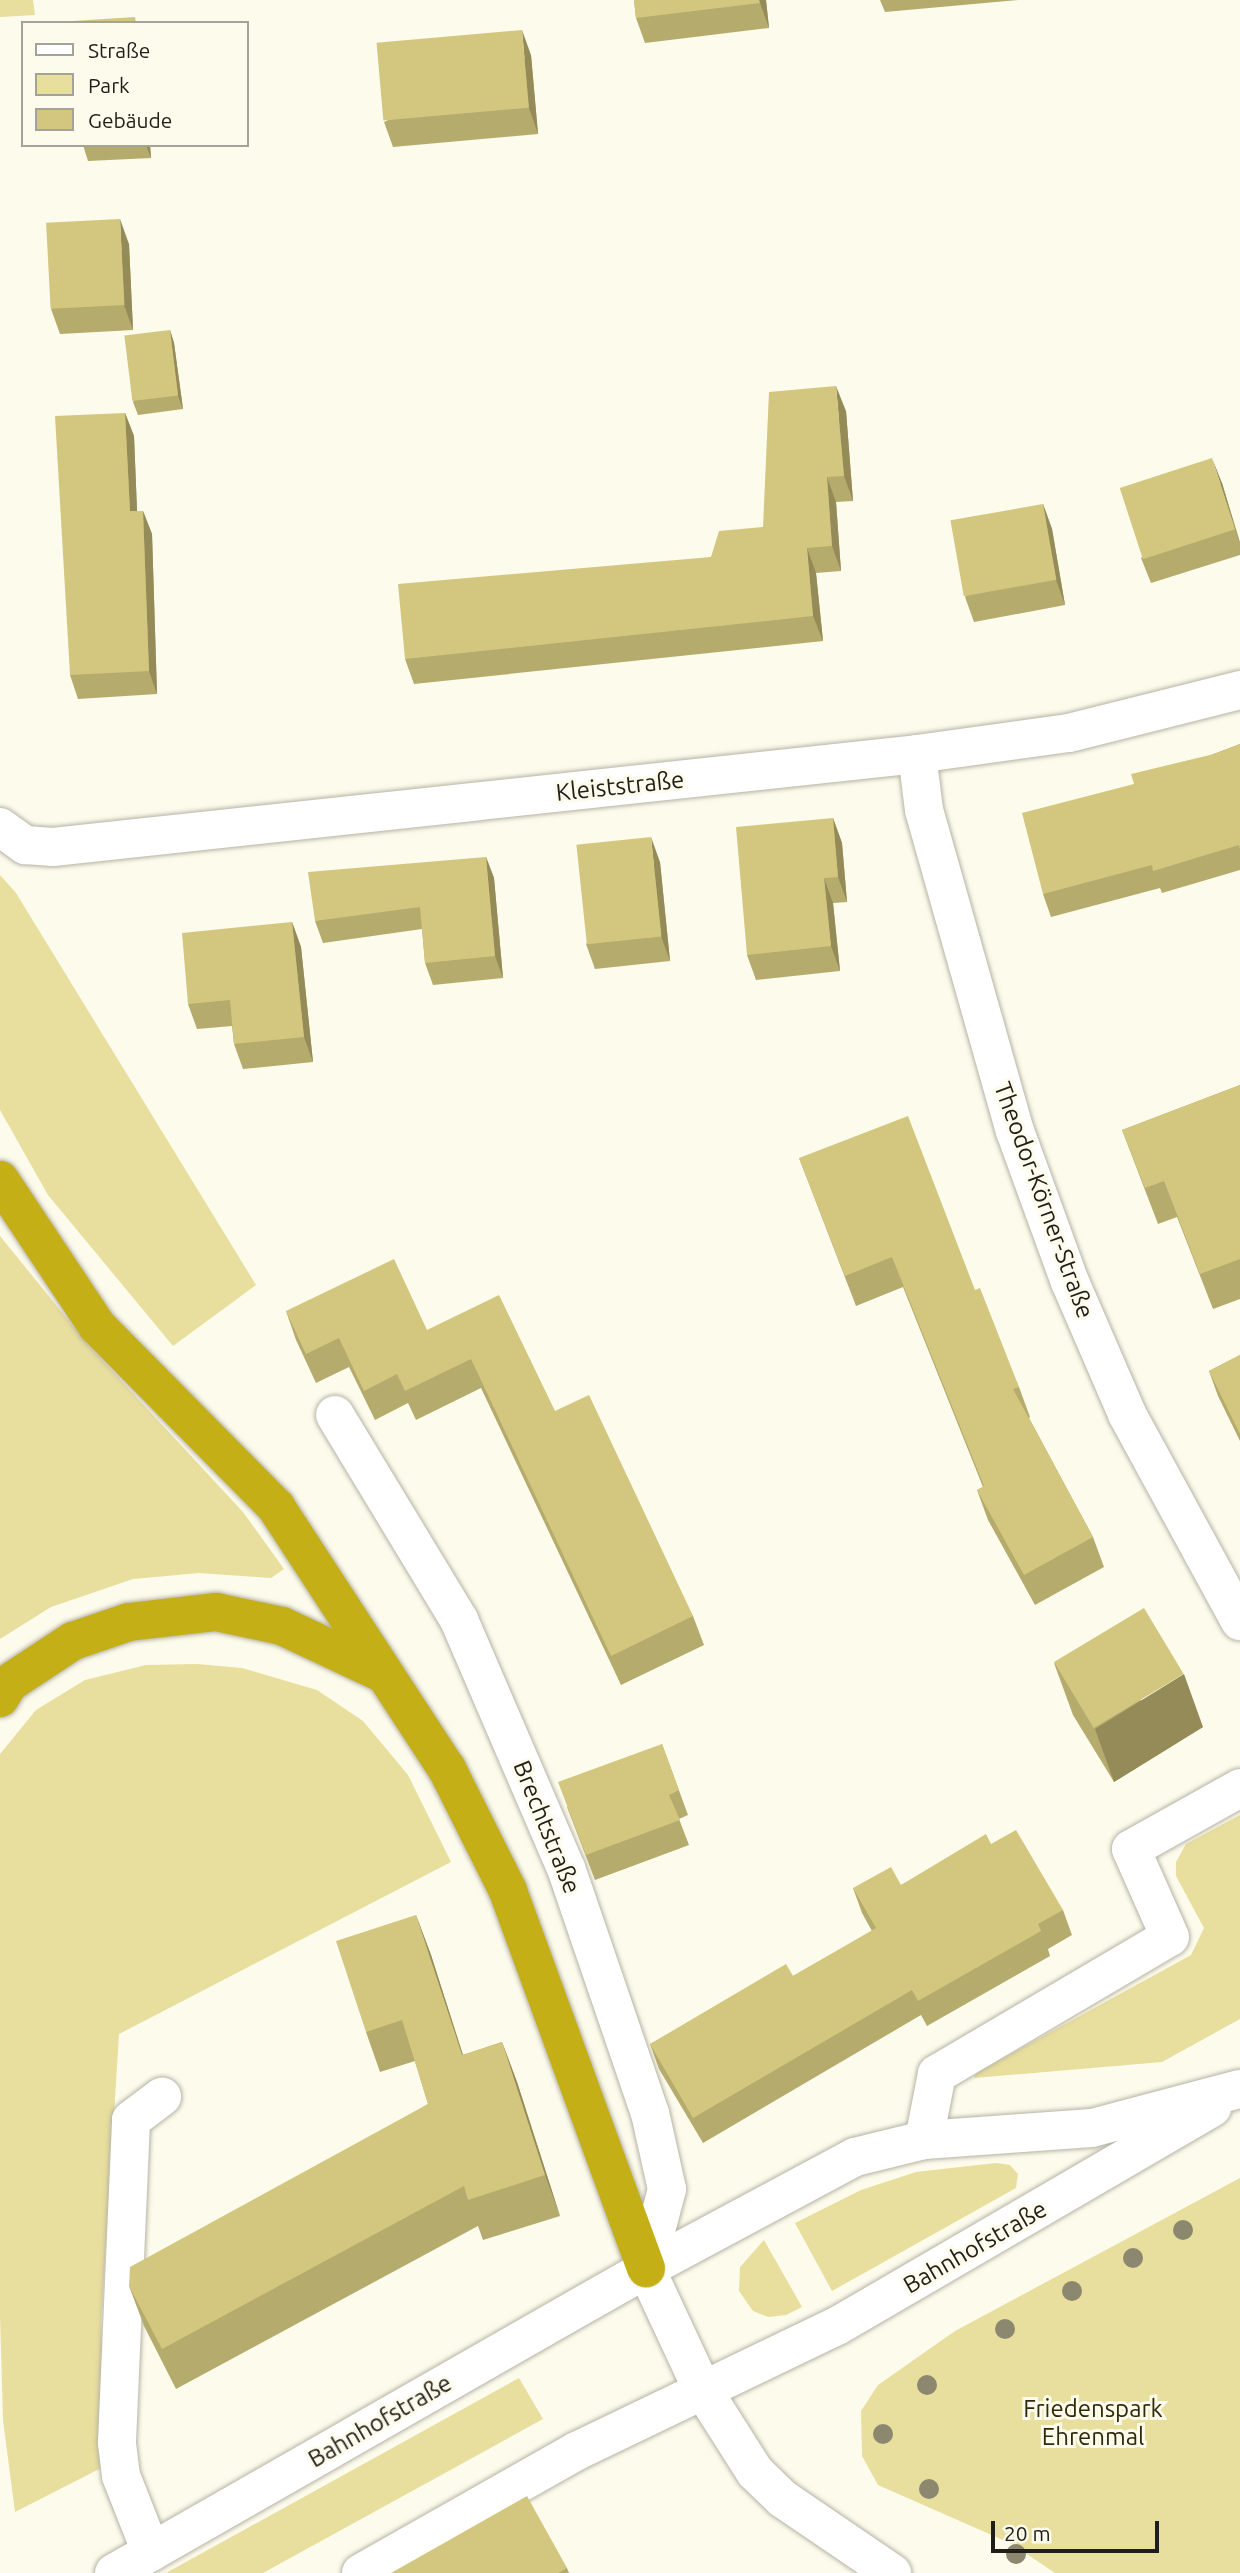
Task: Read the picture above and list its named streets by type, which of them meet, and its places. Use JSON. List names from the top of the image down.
{
  "streets": {
    "street": [
      "Kleiststraße",
      "Theodor-Körner-Straße",
      "Brechtstraße",
      "Bahnhofstraße"
    ]
  },
  "crossings": [
    ["Kleiststraße", "Theodor-Körner-Straße"],
    ["Brechtstraße", "Bahnhofstraße"]
  ],
  "parks": ["Friedenspark Ehrenmal"],
  "legend": ["Straße", "Park", "Gebäude"],
  "scale_bar": "20 m"
}
